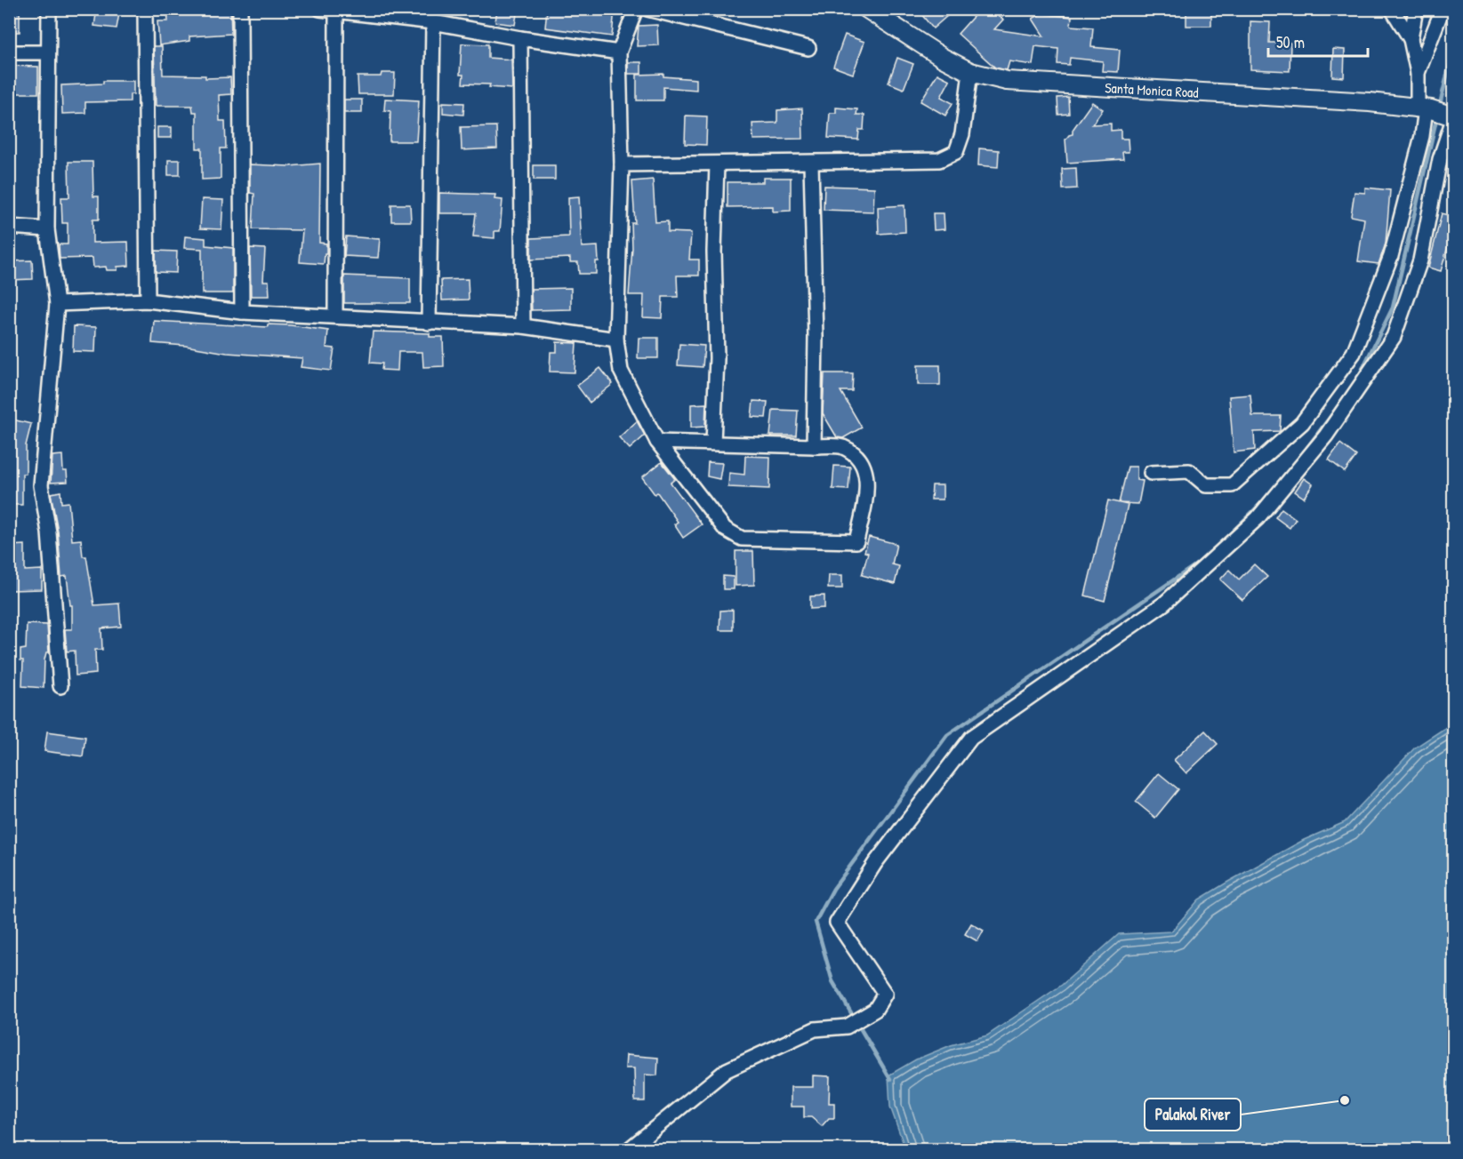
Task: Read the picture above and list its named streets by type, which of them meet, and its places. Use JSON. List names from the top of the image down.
{
  "streets": {
    "street": ["Santa Monica Road"]
  },
  "places": ["Palakol River"],
  "scale_bar": "50 m"
}
